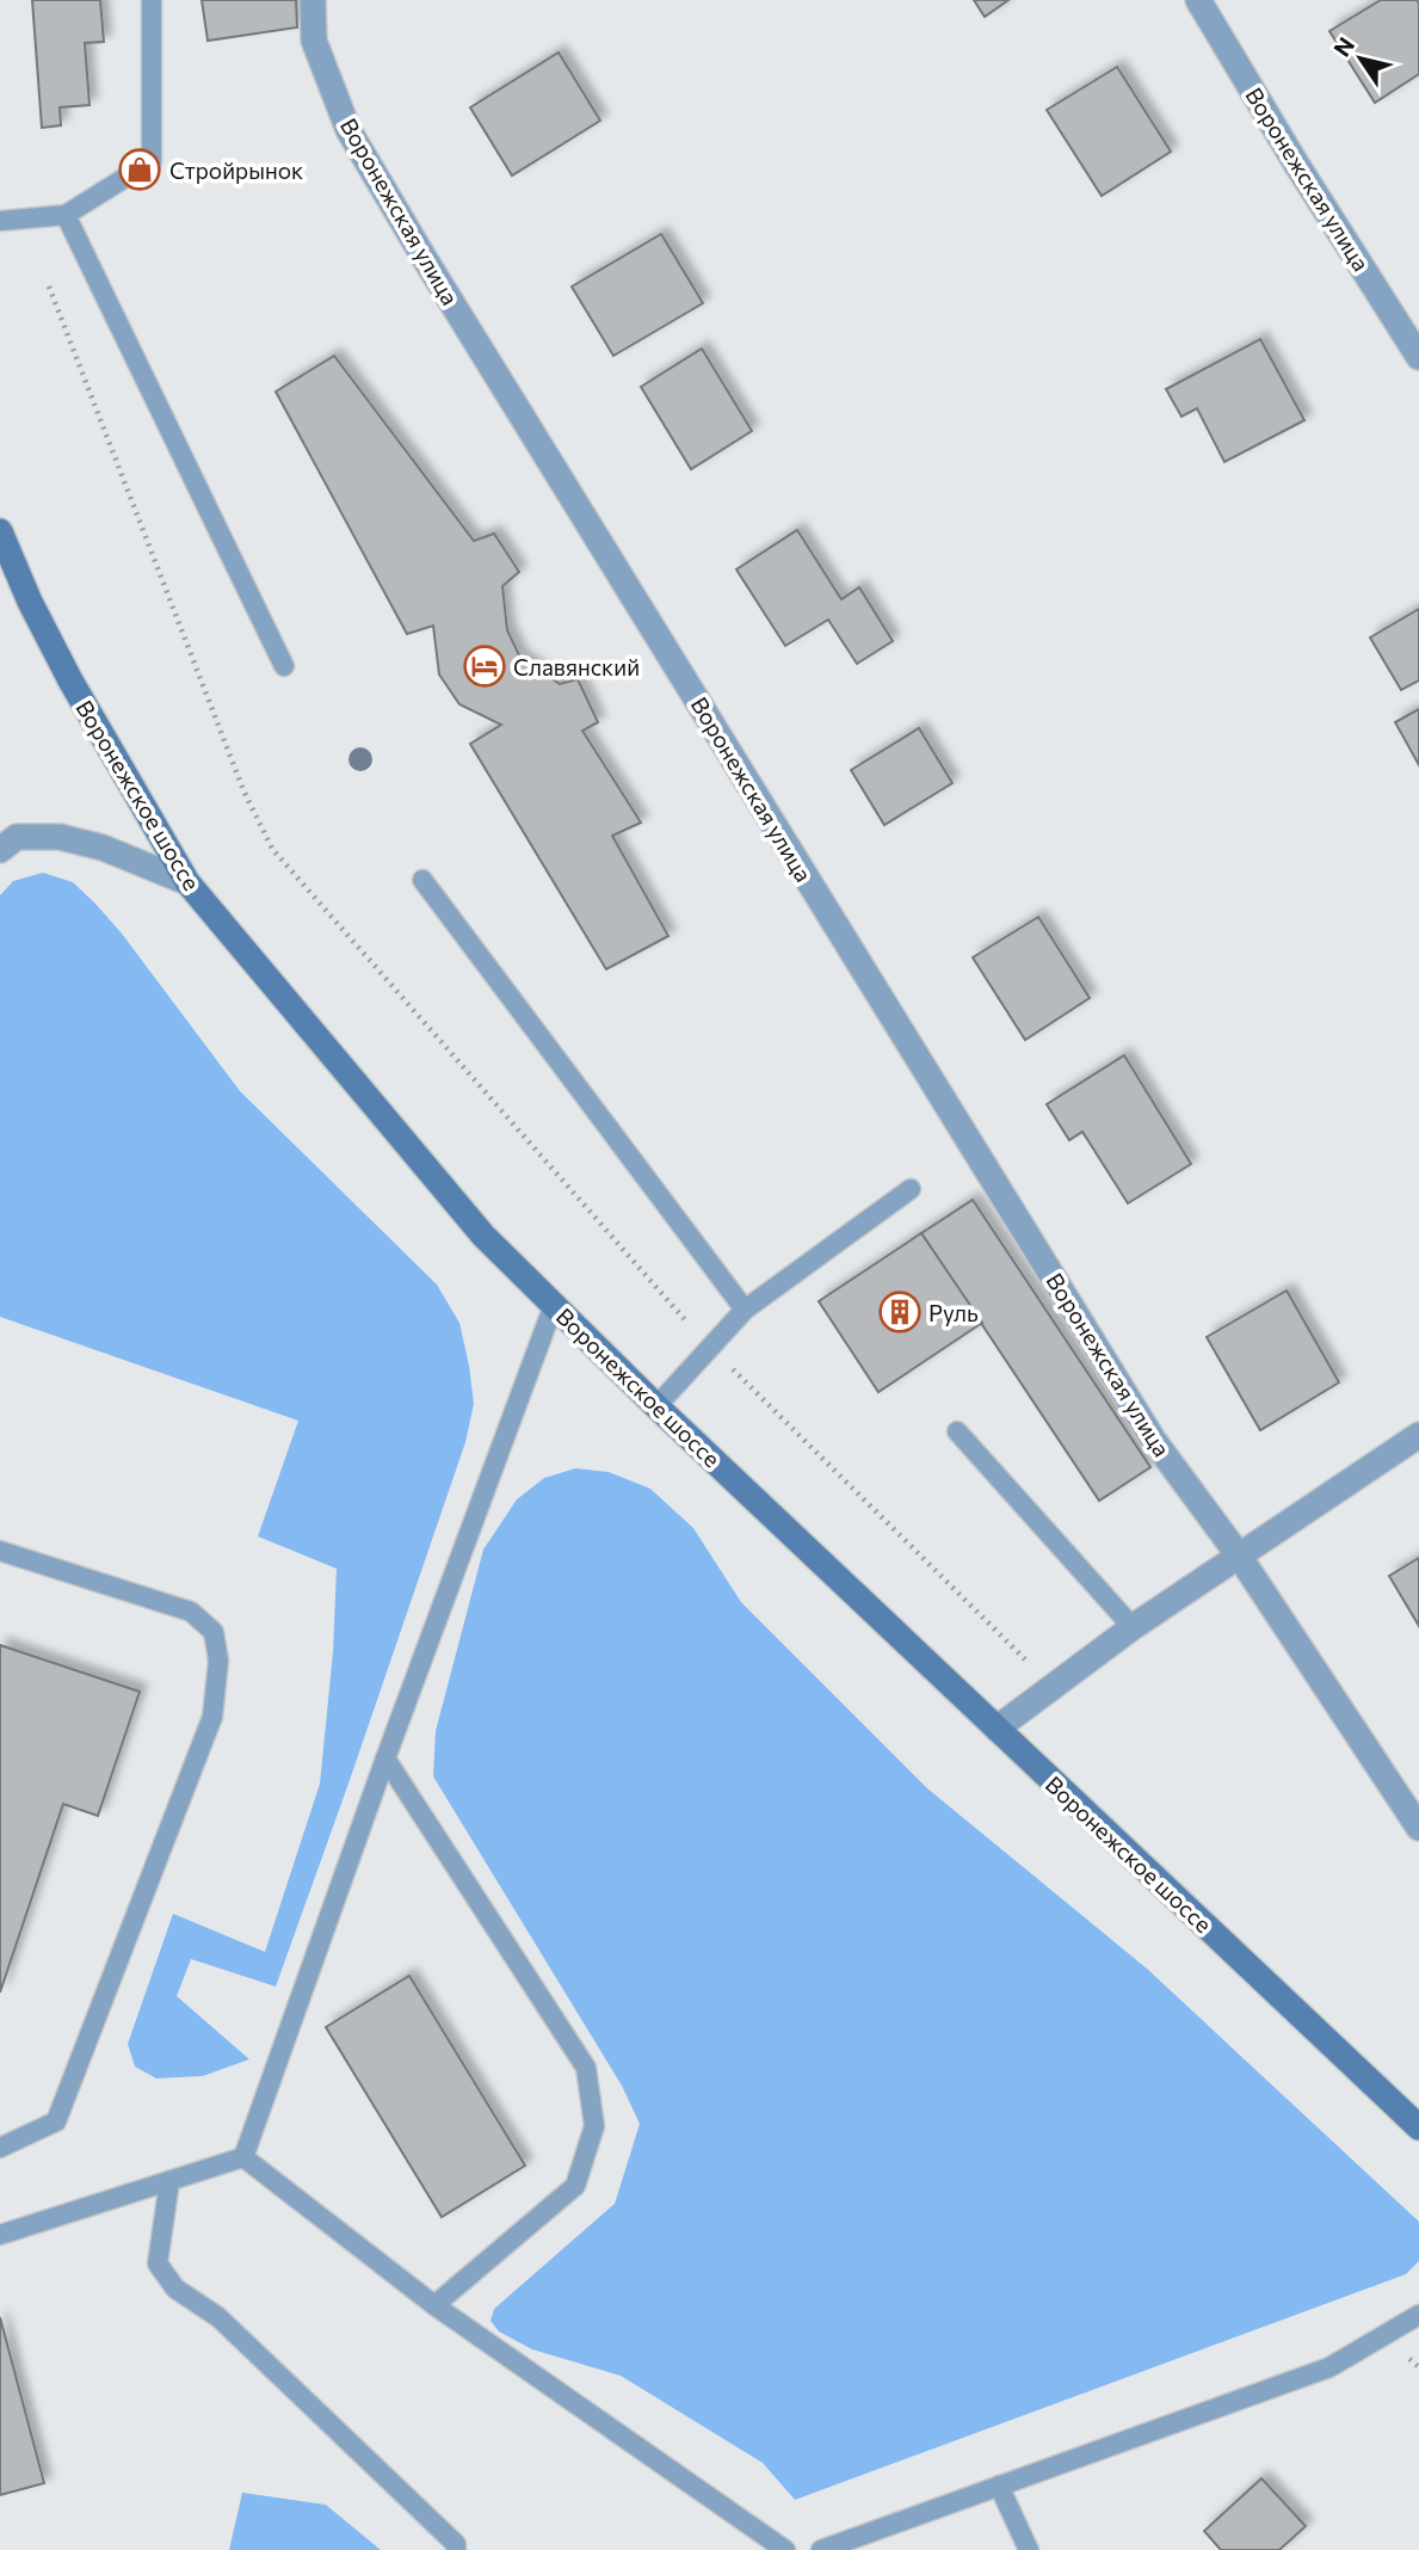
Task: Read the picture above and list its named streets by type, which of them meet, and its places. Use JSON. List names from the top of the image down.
{
  "streets": {
    "main road": ["Воронежское шоссе"],
    "street": ["Воронежская улица"]
  },
  "places": {
    "shop": ["Стройрынок"],
    "hotel": ["Славянский"],
    "building": ["Руль"]
  },
  "north": "top left"
}
